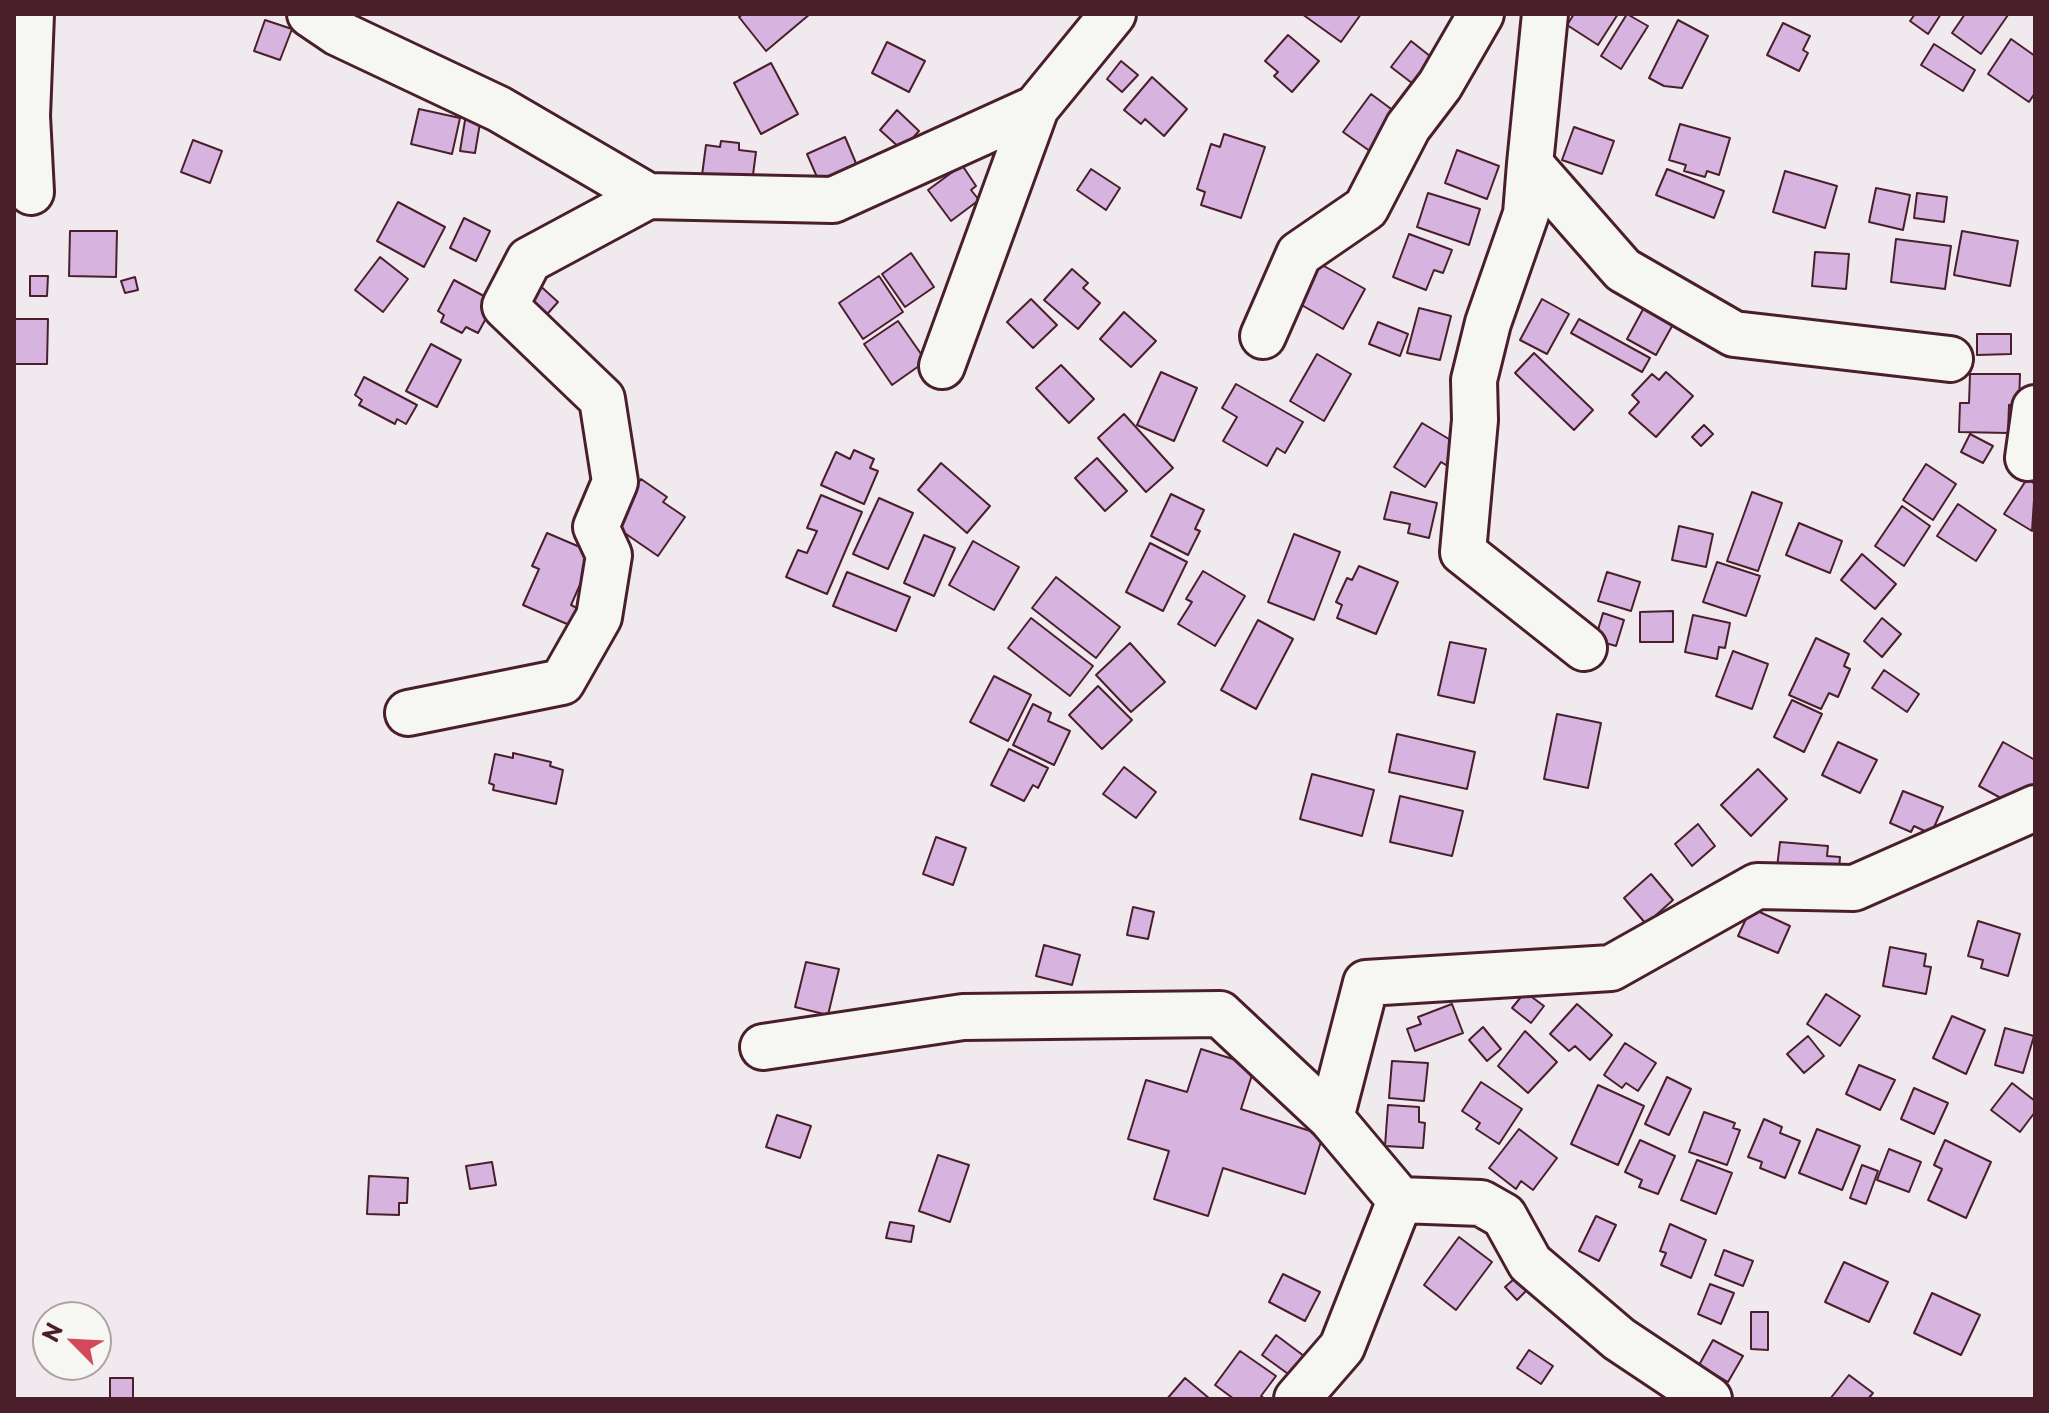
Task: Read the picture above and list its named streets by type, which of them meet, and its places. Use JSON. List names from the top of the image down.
{
  "north": "top left"
}
